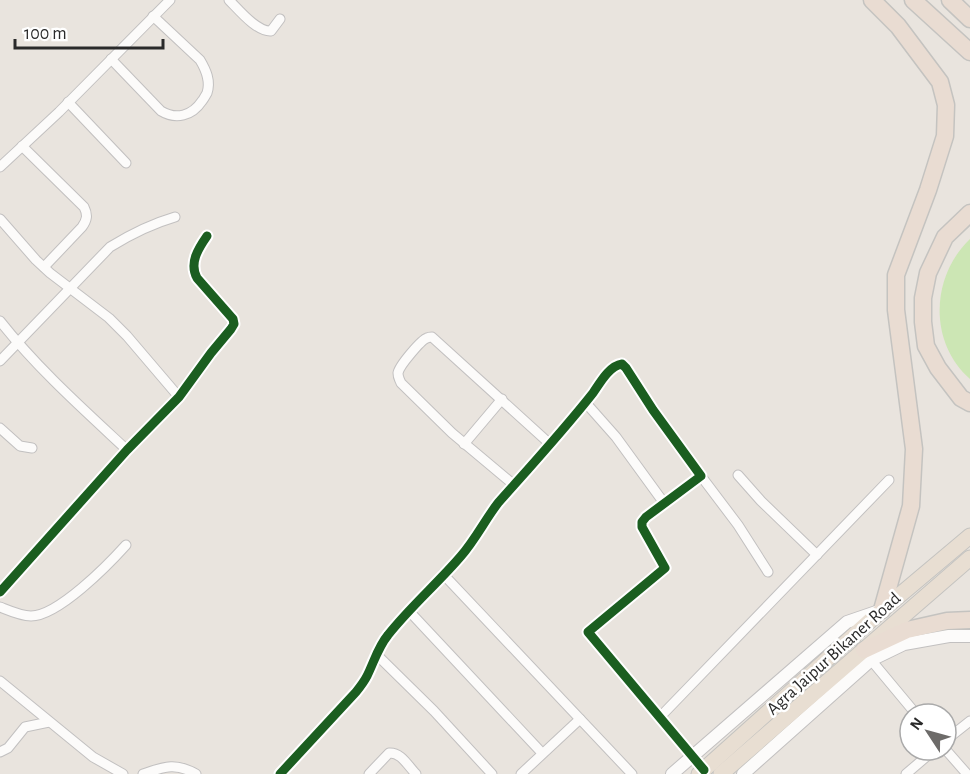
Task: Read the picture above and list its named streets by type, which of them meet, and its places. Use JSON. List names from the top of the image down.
{
  "streets": {
    "highway": ["Agra Jaipur Bikaner Road"]
  },
  "scale_bar": "100 m",
  "north": "top left"
}
